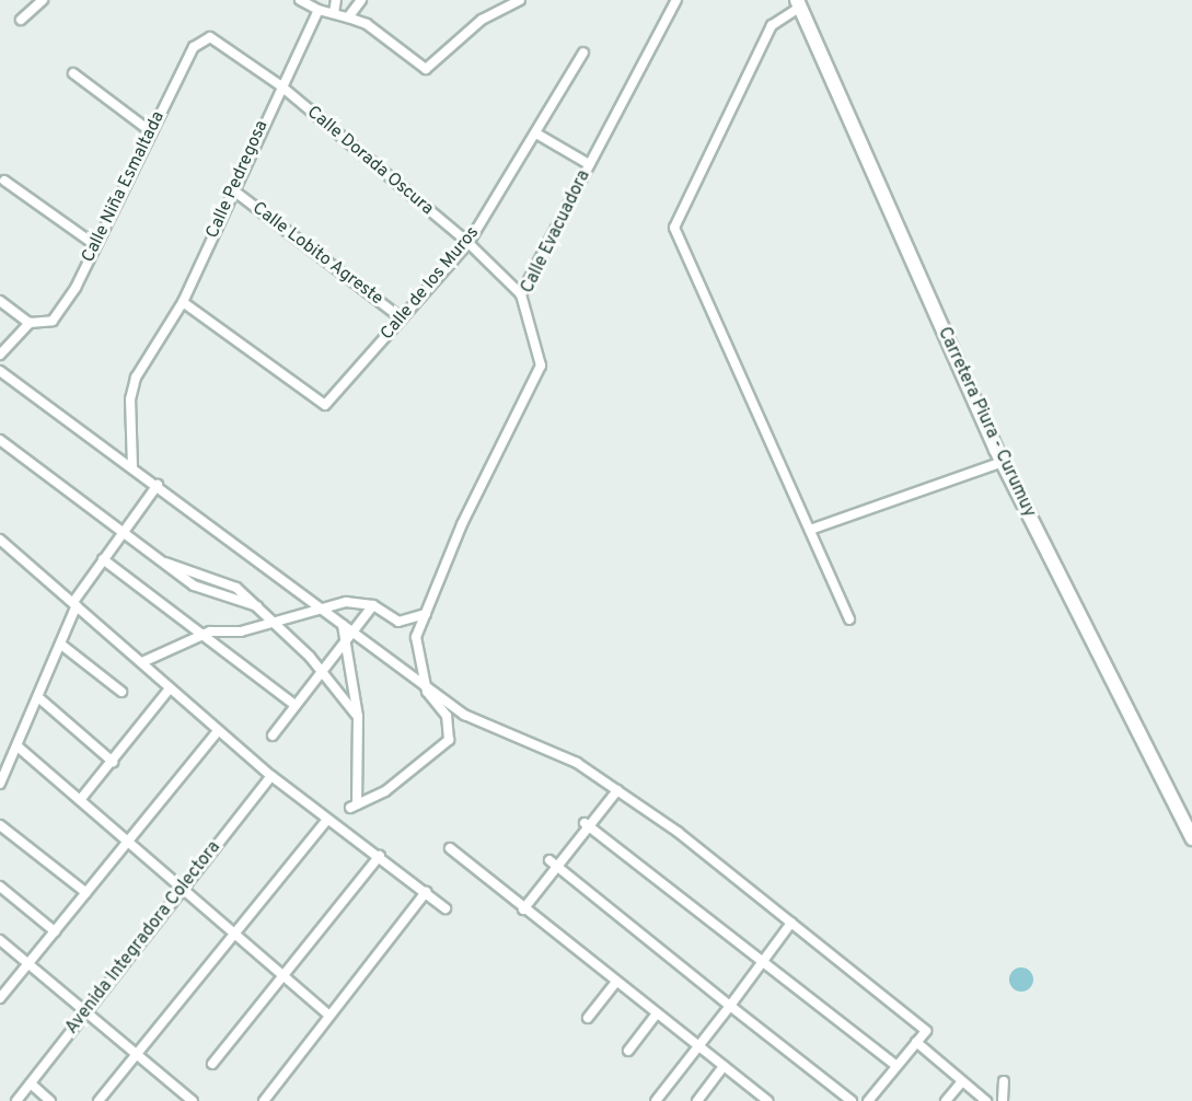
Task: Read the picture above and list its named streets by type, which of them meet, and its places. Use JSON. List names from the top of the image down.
{
  "streets": {
    "main road": ["Carretera Piura - Curumuy"],
    "street": [
      "Calle Dorada Oscura",
      "Calle Pedregosa",
      "Calle Niña Esmaltada",
      "Calle Evacuadora",
      "Calle Lobito Agreste",
      "Calle de los Muros",
      "Avenida Integradora Colectora"
    ]
  },
  "crossings": [
    ["Calle Dorada Oscura", "Calle Pedregosa"],
    ["Calle Dorada Oscura", "Calle Niña Esmaltada"],
    ["Calle Dorada Oscura", "Calle Evacuadora"],
    ["Calle Dorada Oscura", "Calle de los Muros"],
    ["Calle Pedregosa", "Calle Lobito Agreste"],
    ["Calle Pedregosa", "Calle de los Muros"],
    ["Calle Lobito Agreste", "Calle de los Muros"]
  ]
}
